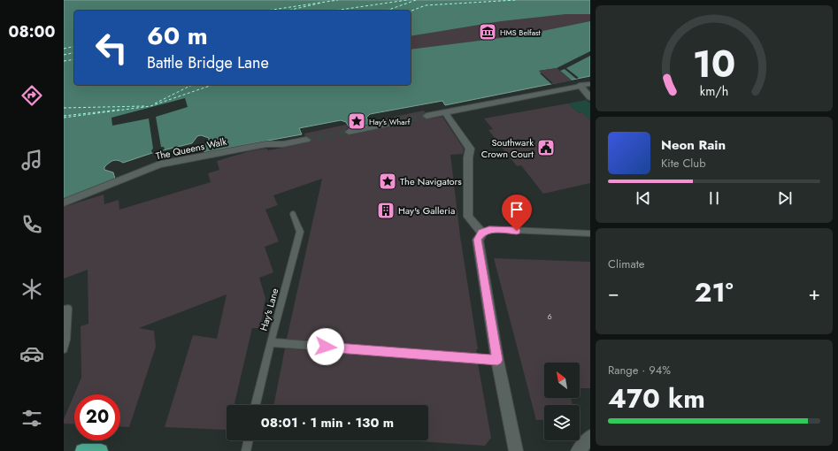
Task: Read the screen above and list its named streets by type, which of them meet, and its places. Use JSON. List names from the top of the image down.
{
  "streets": {
    "street": ["The Queens Walk"],
    "lane": ["Hay's Lane"]
  },
  "places": {
    "museum": ["HMS Belfast"],
    "place": ["Hay's Wharf", "The Navigators"],
    "public building": ["Southwark Crown Court"],
    "building": ["Hay's Galleria"]
  },
  "house_numbers": ["6"],
  "north": "top left",
  "page": {
    "tabs": "08:00",
    "turn": ["60 m", "Battle Bridge Lane"],
    "song": ["Neon Rain", "Kite Club"],
    "tile": [
      "Climate",
      ["Range · 94%", "470 km"]
    ],
    "heat": ["−", "21°", "+"],
    "limit": "20",
    "trip": "08:01 · 1 min · 130 m",
    "gauge": ["10", "km/h"]
  }
}
